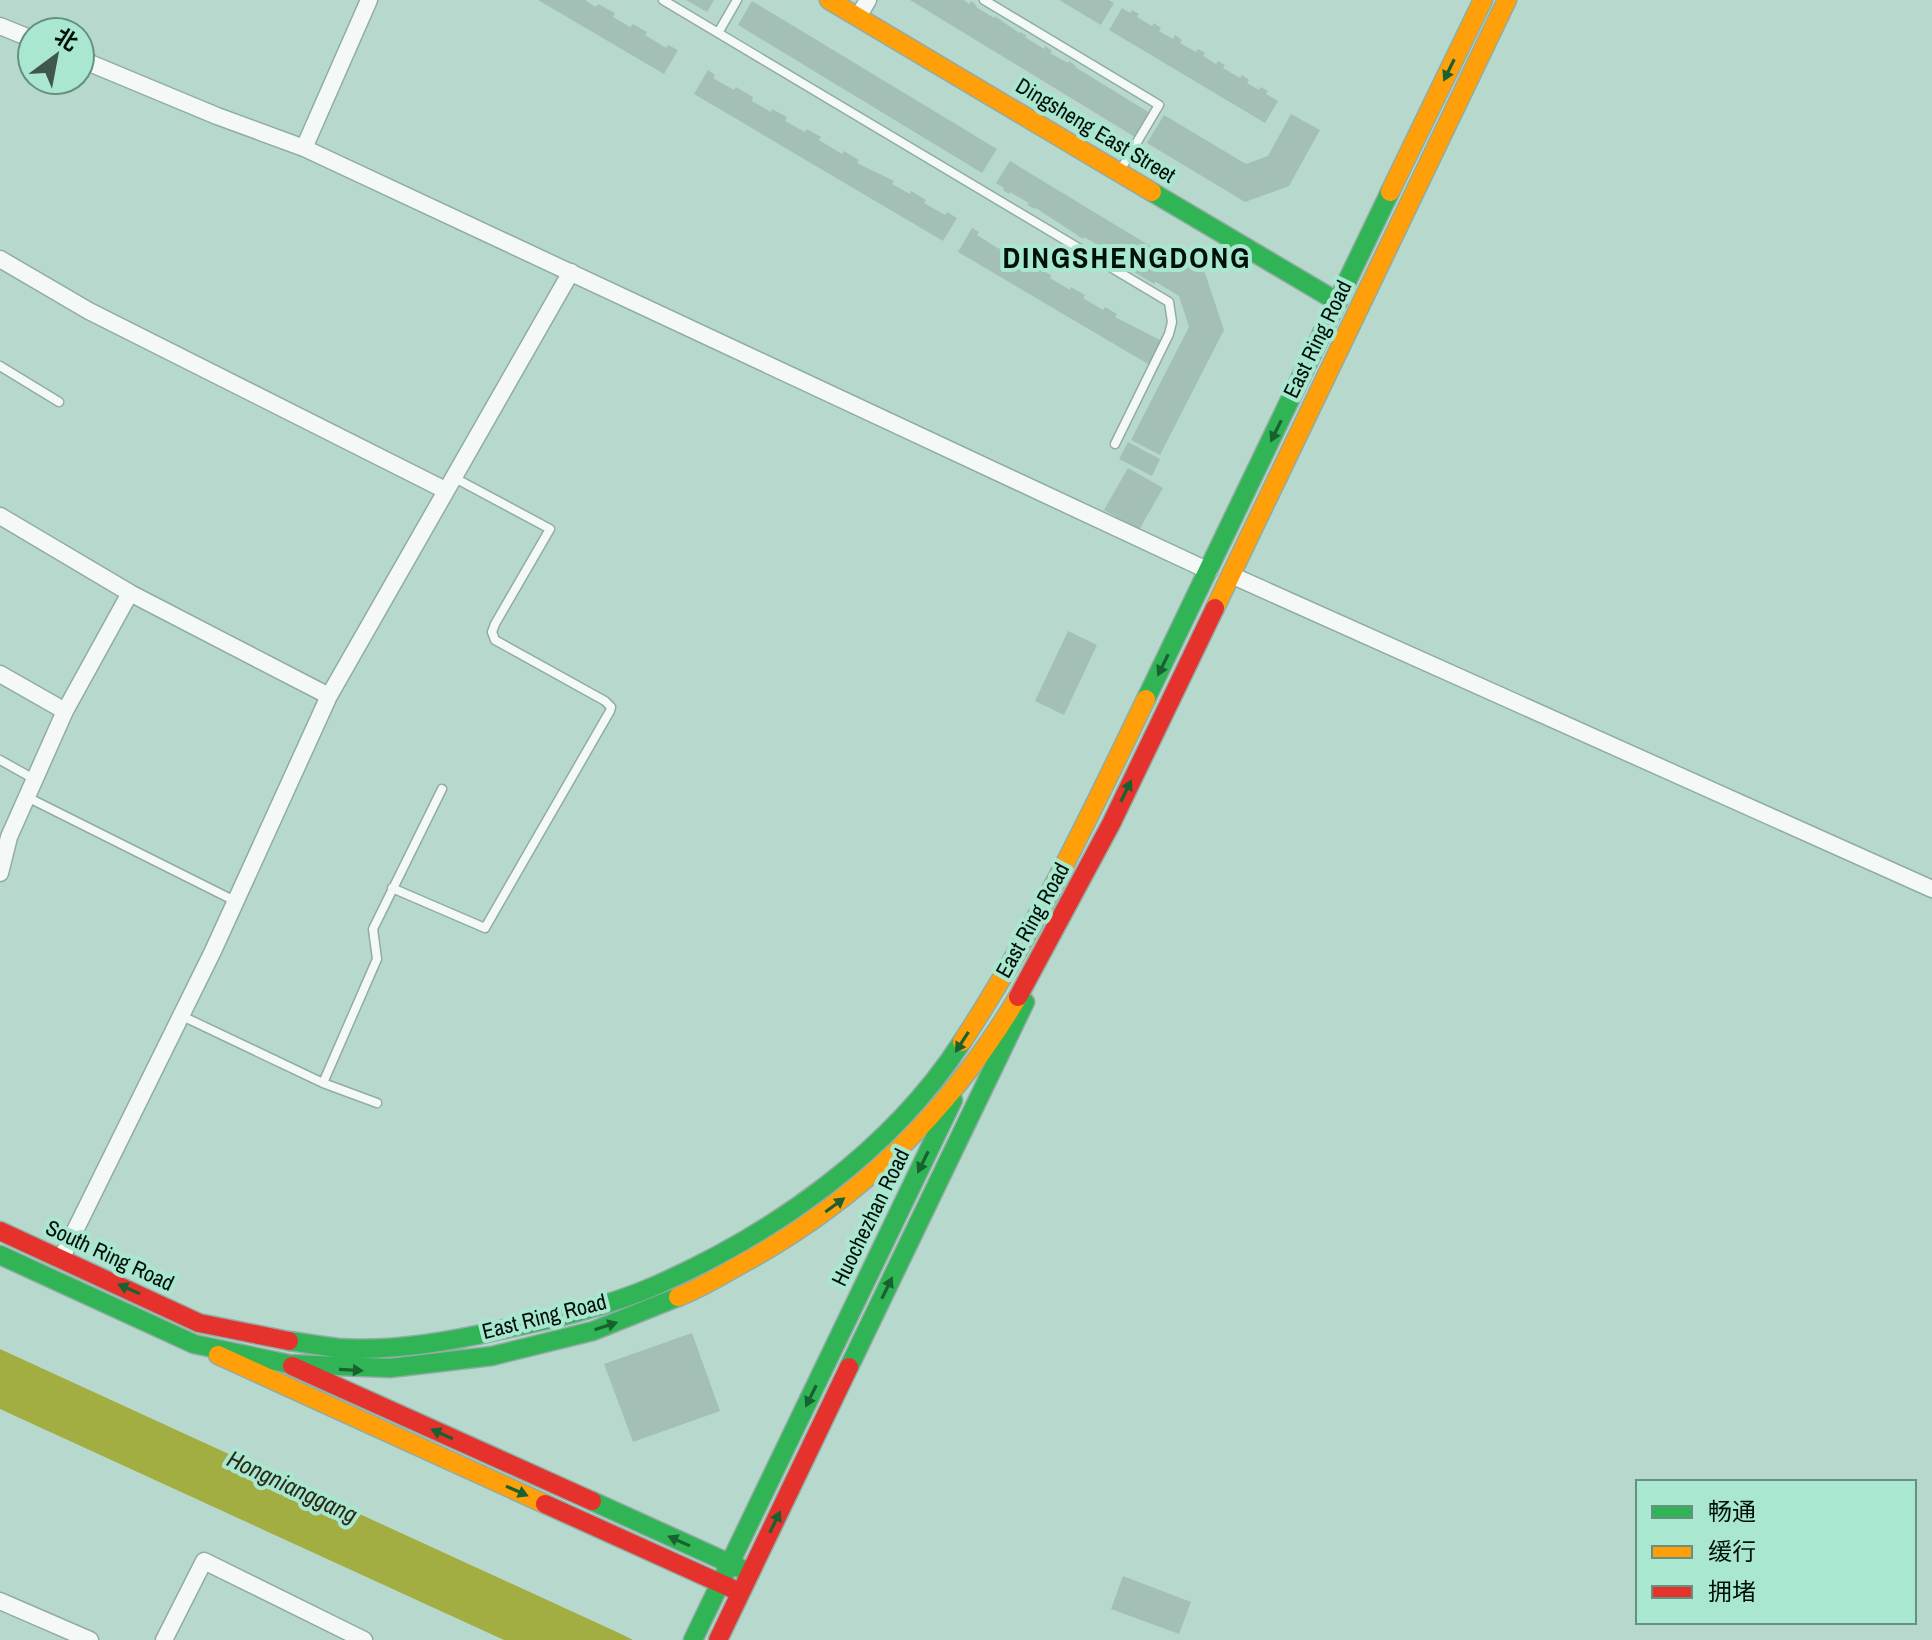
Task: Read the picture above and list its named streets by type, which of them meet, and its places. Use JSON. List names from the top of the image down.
{
  "streets": {
    "main road": [
      "Dingsheng East Street",
      "East Ring Road",
      "Huochezhan Road",
      "South Ring Road"
    ]
  },
  "crossings": [
    ["Dingsheng East Street", "East Ring Road"],
    ["East Ring Road", "Huochezhan Road"],
    ["East Ring Road", "South Ring Road"]
  ],
  "districts": ["DINGSHENGDONG"],
  "water": ["Hongnianggang"],
  "legend": ["畅通", "缓行", "拥堵"],
  "north": "top right"
}
